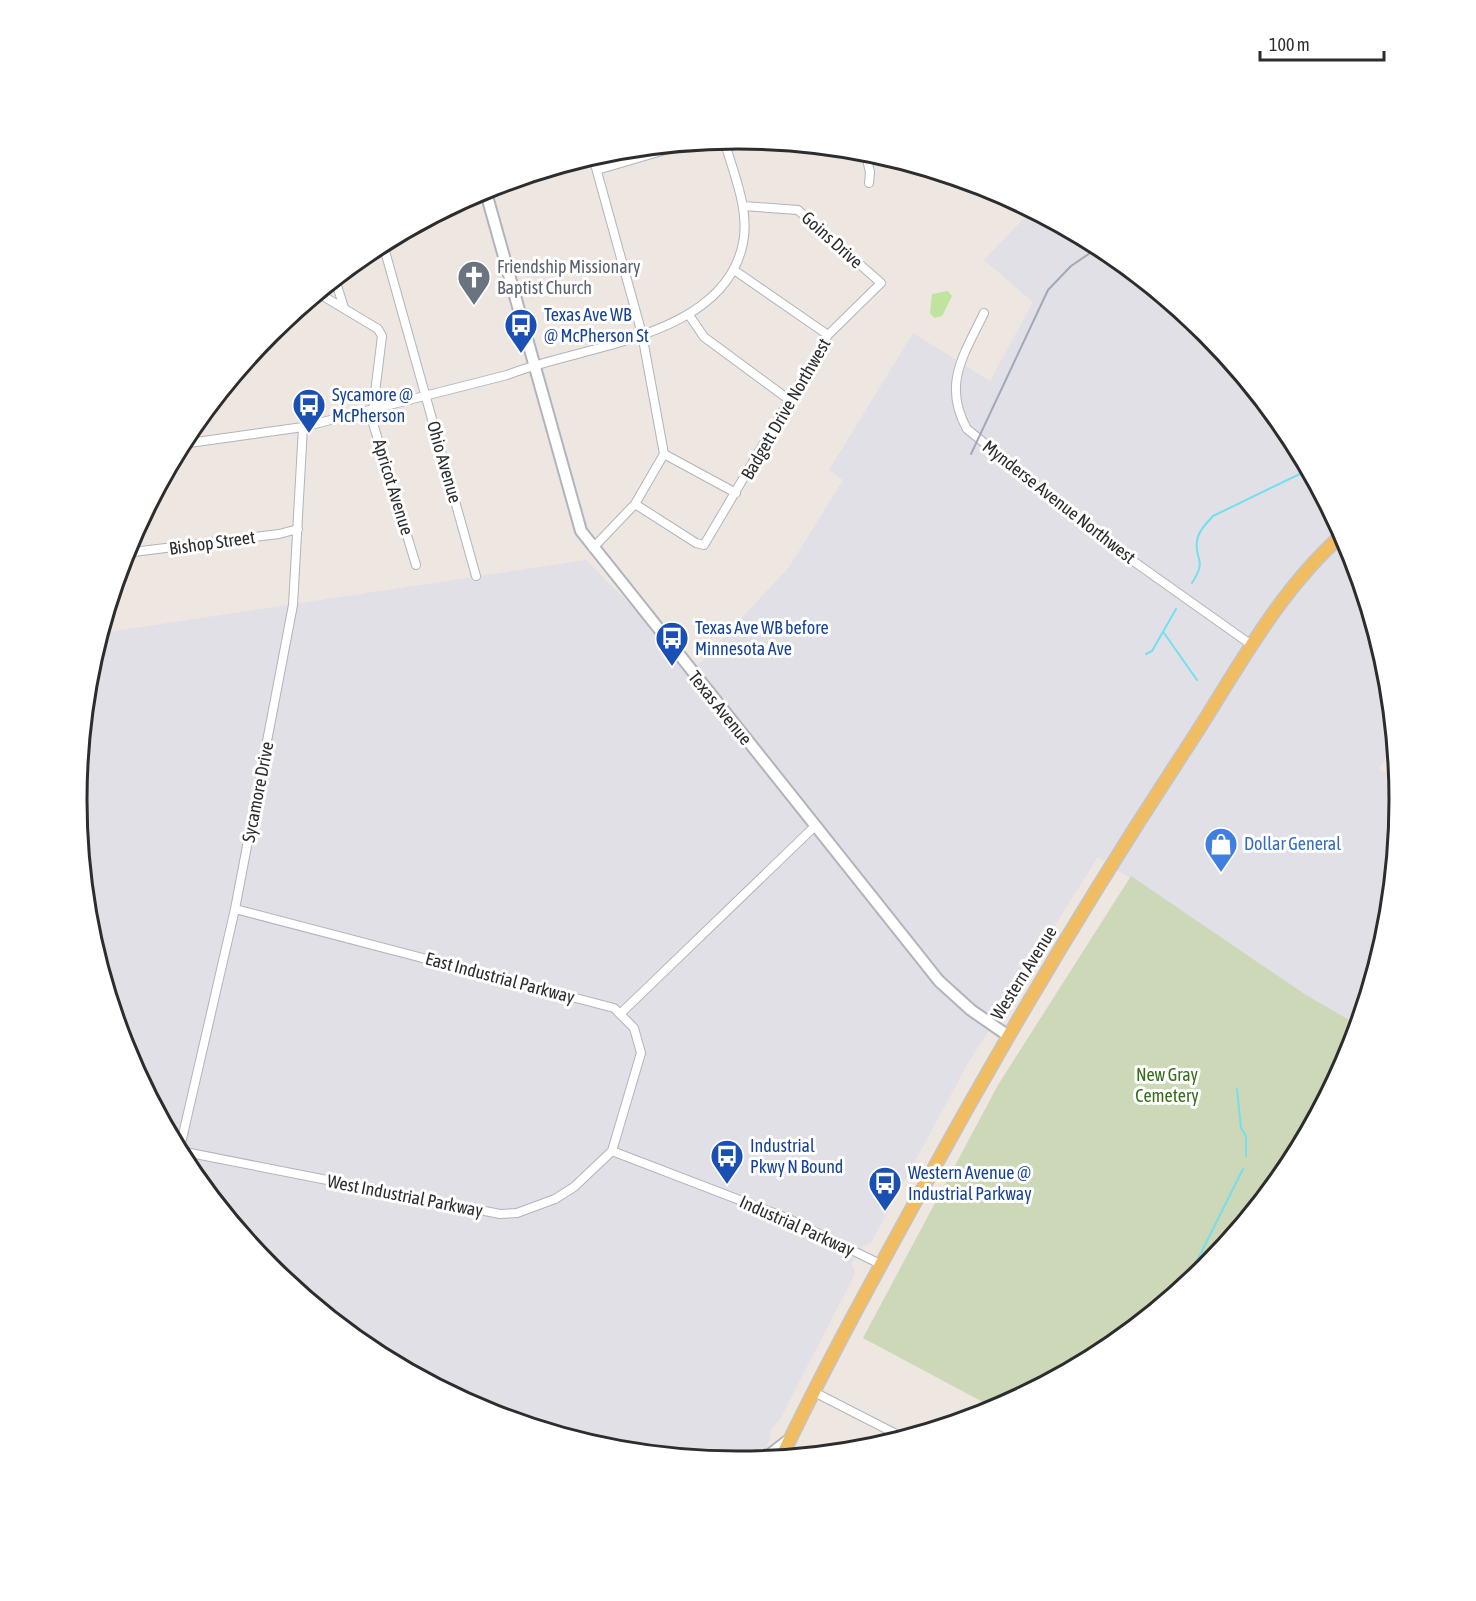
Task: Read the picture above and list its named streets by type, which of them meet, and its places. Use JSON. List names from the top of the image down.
{
  "streets": {
    "main road": ["Western Avenue"],
    "street": [
      "Goins Drive",
      "Badgett Drive Northwest",
      "Ohio Avenue",
      "Apricot Avenue",
      "Mynderse Avenue Northwest",
      "Bishop Street",
      "Texas Avenue",
      "Sycamore Drive",
      "East Industrial Parkway",
      "West Industrial Parkway",
      "Industrial Parkway"
    ]
  },
  "crossings": [
    ["Goins Drive", "Badgett Drive Northwest"],
    ["Mynderse Avenue Northwest", "Western Avenue"],
    ["Bishop Street", "Sycamore Drive"],
    ["Texas Avenue", "Western Avenue"],
    ["Sycamore Drive", "East Industrial Parkway"],
    ["Western Avenue", "Industrial Parkway"],
    ["West Industrial Parkway", "Industrial Parkway"]
  ],
  "parks": ["New Gray Cemetery"],
  "places": {
    "church": ["Friendship Missionary Baptist Church"],
    "bus stop": [
      "Texas Ave WB @ McPherson St",
      "Sycamore @ McPherson",
      "Texas Ave WB before Minnesota Ave",
      "Industrial Pkwy N Bound",
      "Western Avenue @ Industrial Parkway"
    ],
    "shop": ["Dollar General"]
  },
  "scale_bar": "100 m"
}
